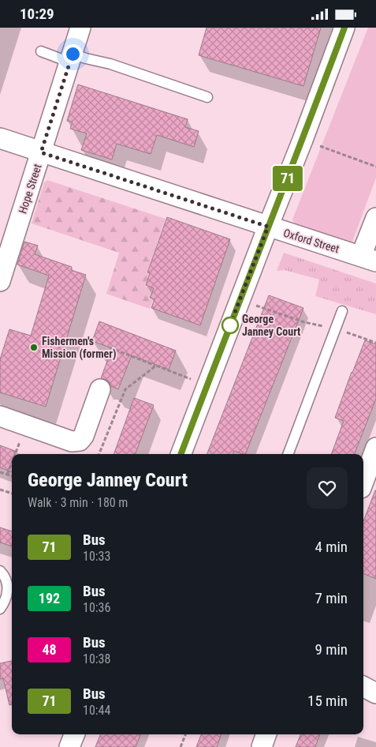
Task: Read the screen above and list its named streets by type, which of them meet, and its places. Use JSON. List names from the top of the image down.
{
  "streets": {
    "street": ["Hope Street", "Oxford Street"]
  },
  "crossings": [
    ["Hope Street", "Oxford Street"]
  ],
  "places": ["George Janney Court", "Fishermen's Mission (former)"],
  "lines": ["bus line 71"],
  "page": {
    "status": "10:29",
    "on_map": "71",
    "heading": ["George Janney Court", "Walk · 3 min · 180 m"],
    "list": [
      {
        "mark": "71",
        "name": "Bus",
        "note": "10:33",
        "value": "4 min"
      },
      {
        "mark": "192",
        "name": "Bus",
        "note": "10:36",
        "value": "7 min"
      },
      {
        "mark": "48",
        "name": "Bus",
        "note": "10:38",
        "value": "9 min"
      },
      {
        "mark": "71",
        "name": "Bus",
        "note": "10:44",
        "value": "15 min"
      }
    ]
  }
}
